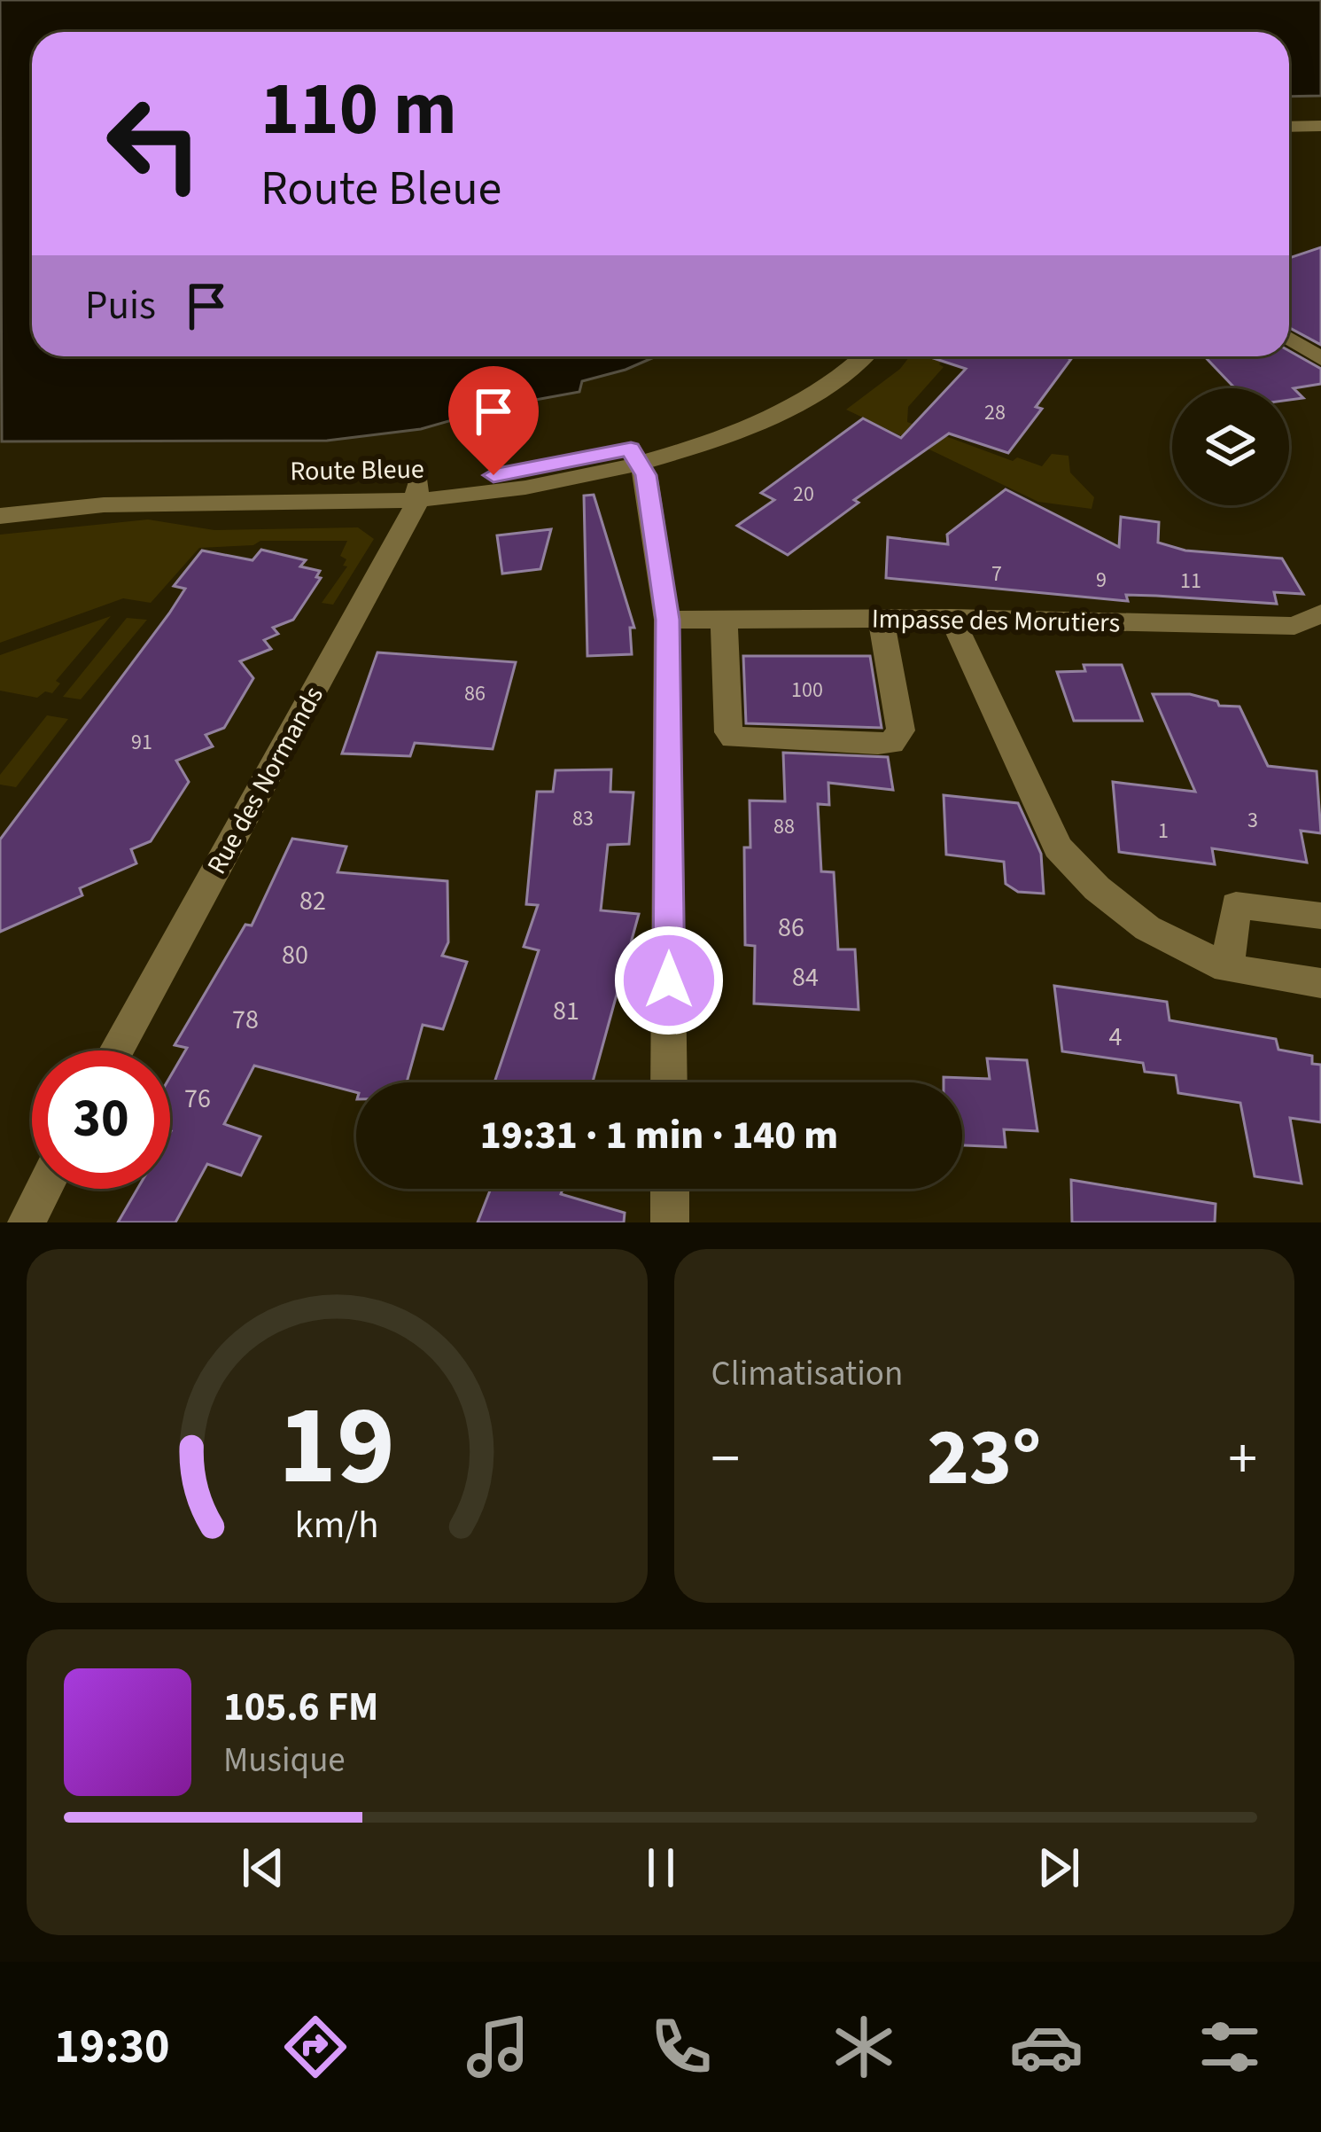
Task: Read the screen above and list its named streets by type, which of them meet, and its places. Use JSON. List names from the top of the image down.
{
  "streets": {
    "street": ["Route Bleue", "Impasse des Morutiers", "Rue des Normands"]
  },
  "crossings": [
    ["Route Bleue", "Rue des Normands"]
  ],
  "house_numbers": [
    "28",
    "20",
    "7",
    "9",
    "11",
    "100",
    "86",
    "91",
    "83",
    "3",
    "88",
    "1",
    "82",
    "86",
    "80",
    "84",
    "81",
    "78",
    "4",
    "76"
  ],
  "page": {
    "turn": ["110 m", "Route Bleue"],
    "then": "Puis",
    "limit": "30",
    "trip": "19:31 · 1 min · 140 m",
    "tile": "Climatisation",
    "heat": ["−", "23°", "+"],
    "song": ["105.6 FM", "Musique"],
    "tabs": "19:30",
    "gauge": ["19", "km/h"]
  }
}
